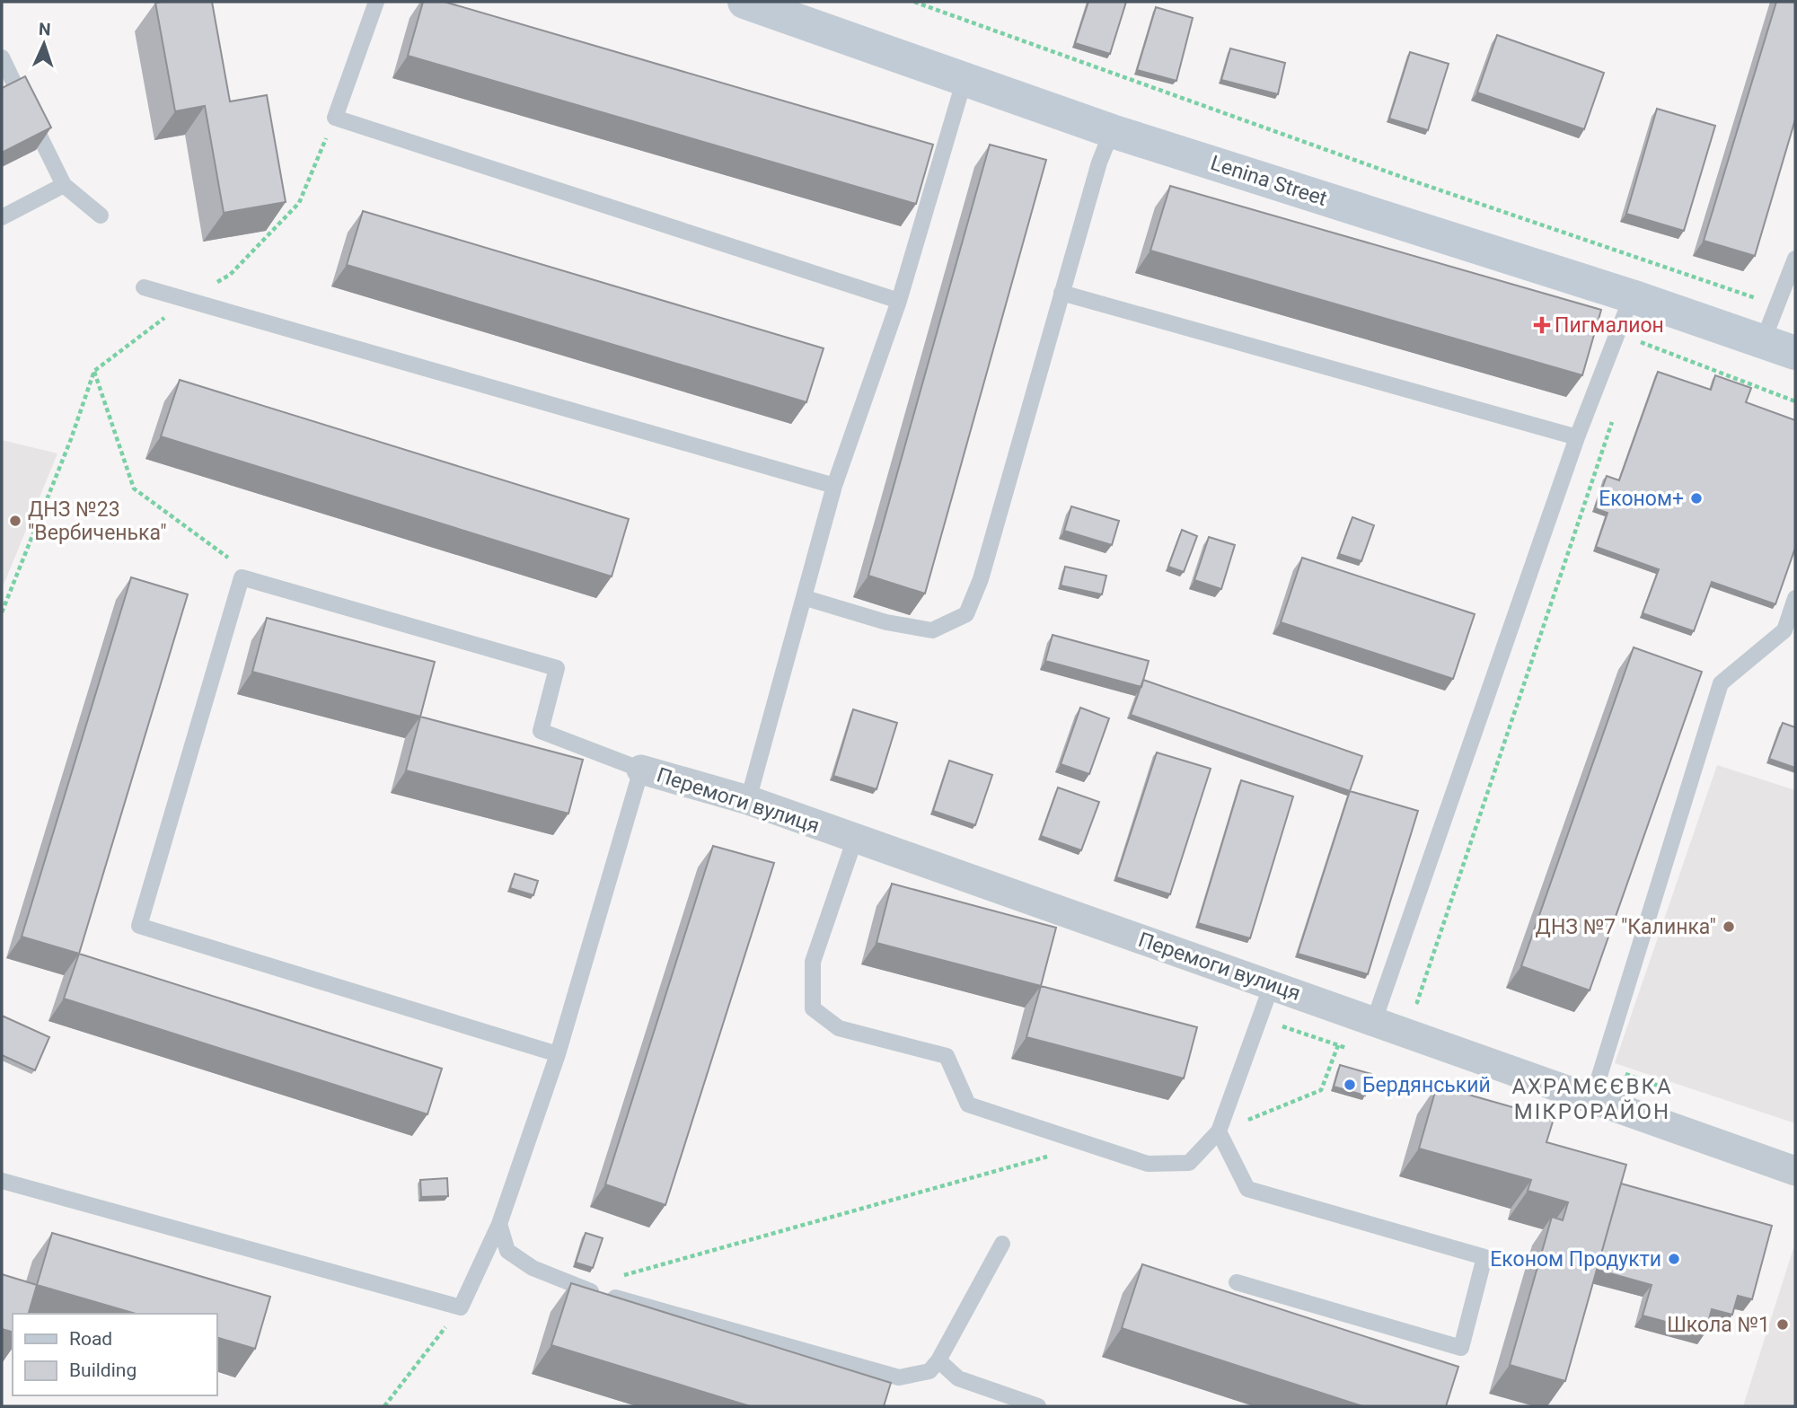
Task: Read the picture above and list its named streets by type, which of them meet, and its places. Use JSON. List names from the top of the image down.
{
  "streets": {
    "street": ["Lenina Street", "Перемоги вулиця"]
  },
  "districts": ["АХРАМЄЄВКА МІКРОРАЙОН"],
  "places": {
    "health": ["Пигмалион"],
    "other": [
      "Економ+",
      "ДНЗ №23 \"Вербиченька\"",
      "ДНЗ №7 \"Калинка\"",
      "Бердянський",
      "Економ Продукти",
      "Школа №1"
    ]
  },
  "legend": ["Road", "Building"],
  "north": "top"
}
